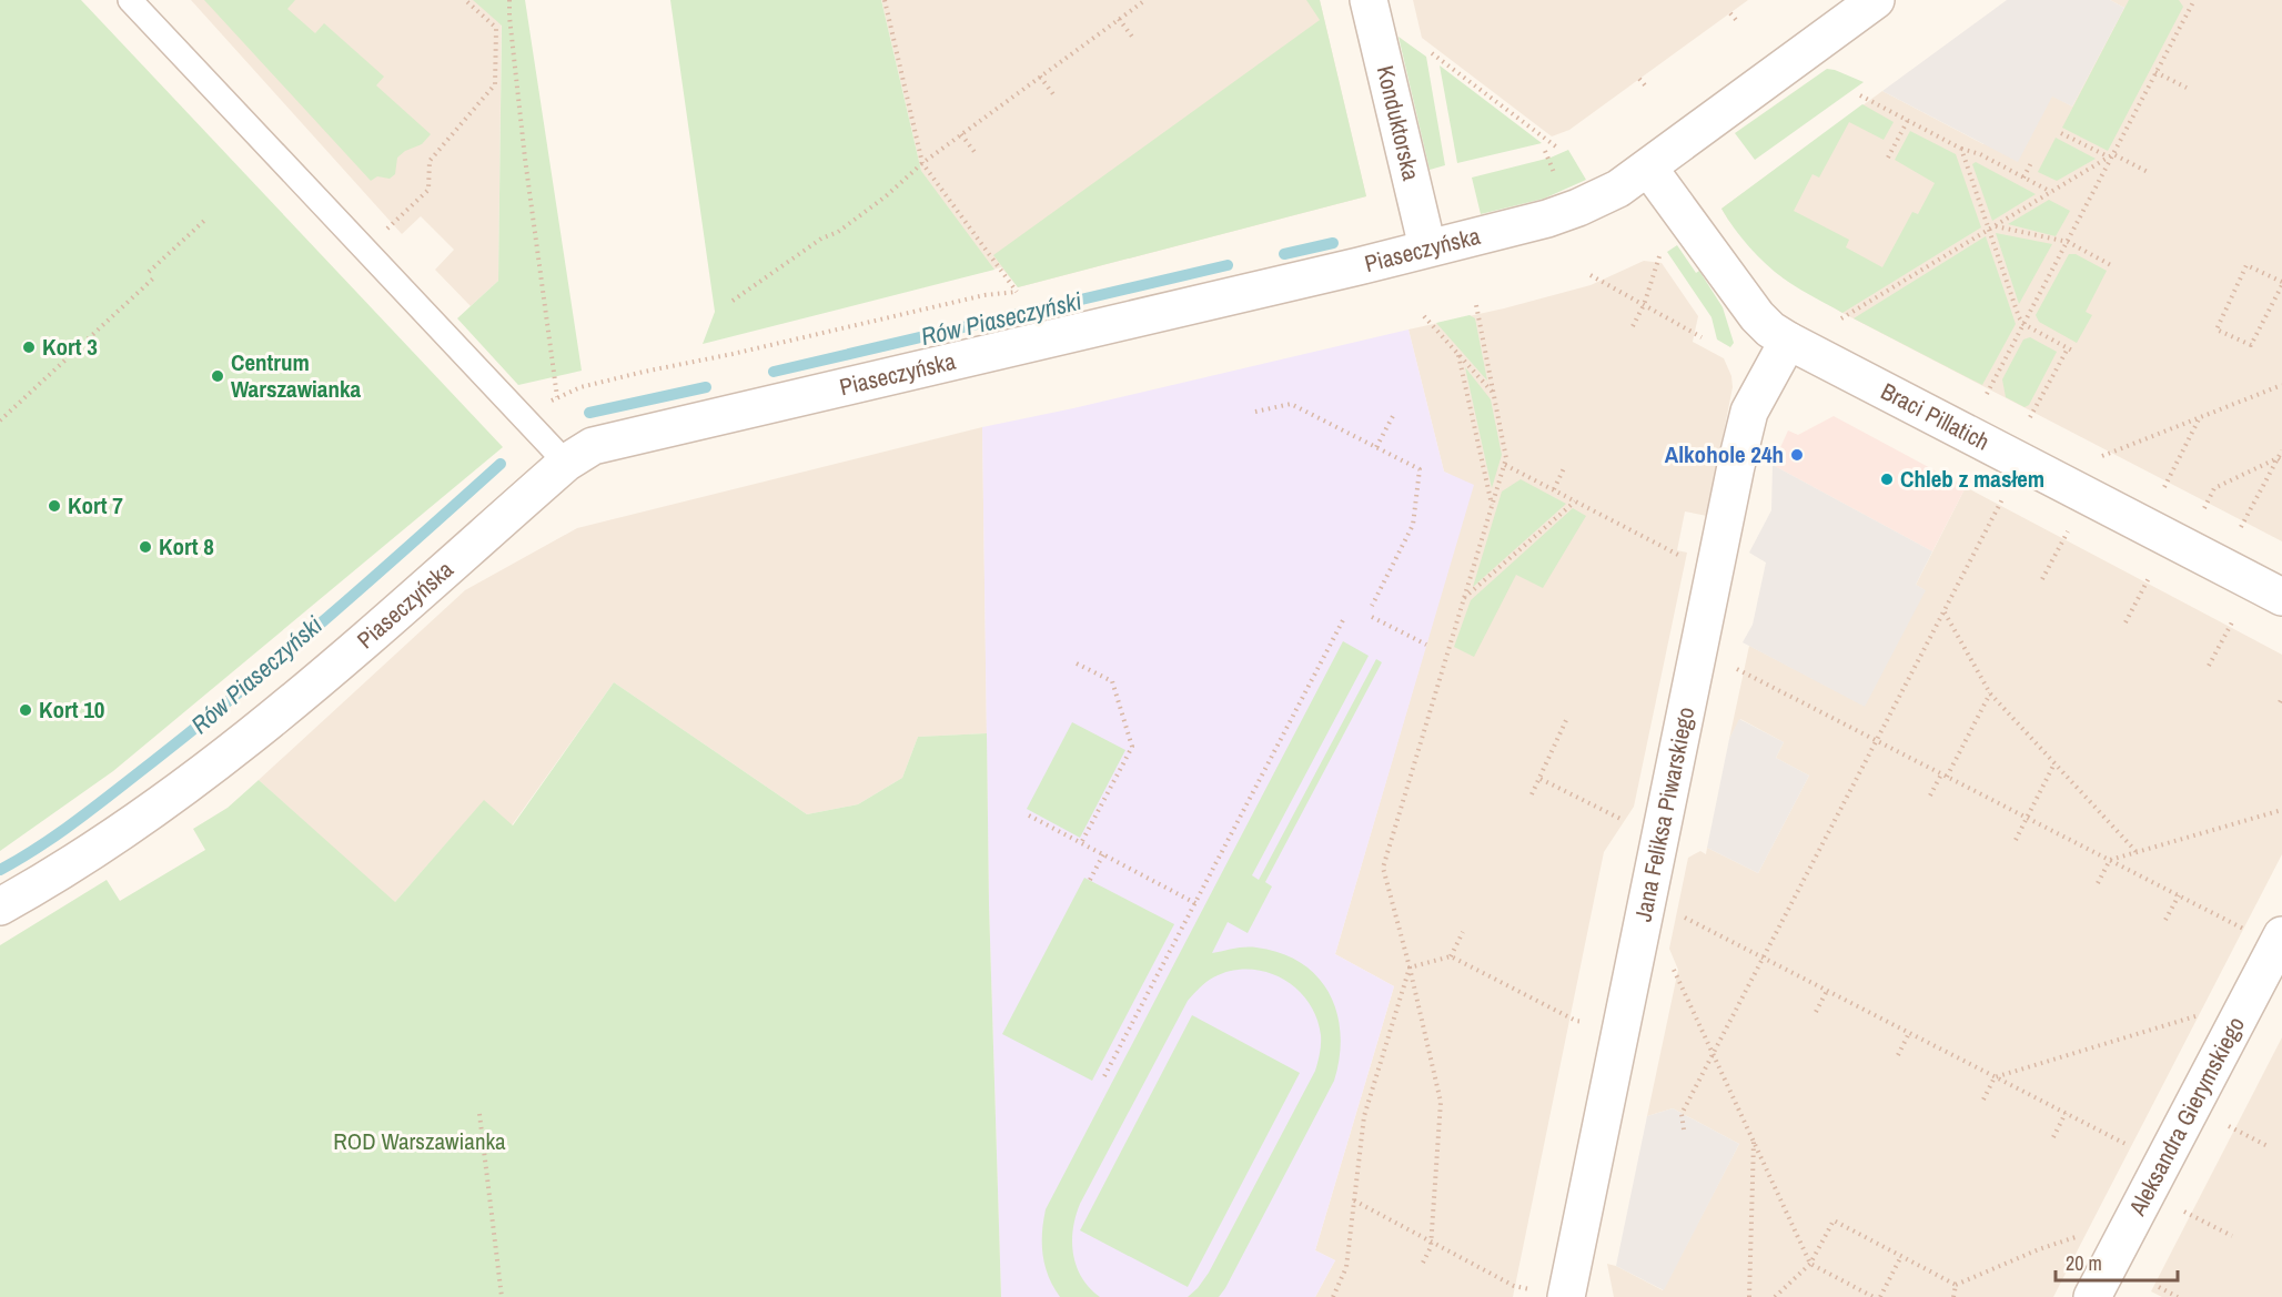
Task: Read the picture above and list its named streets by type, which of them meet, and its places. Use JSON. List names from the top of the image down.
{
  "streets": {
    "street": [
      "Konduktorska",
      "Piaseczyńska",
      "Braci Pillatich",
      "Jana Feliksa Piwarskiego",
      "Aleksandra Gierymskiego"
    ]
  },
  "crossings": [
    ["Konduktorska", "Piaseczyńska"],
    ["Piaseczyńska", "Braci Pillatich"],
    ["Braci Pillatich", "Jana Feliksa Piwarskiego"]
  ],
  "water": ["Rów Piaseczyński"],
  "parks": ["ROD Warszawianka"],
  "places": [
    "Kort 3",
    "Centrum Warszawianka",
    "Alkohole 24h",
    "Chleb z masłem",
    "Kort 7",
    "Kort 8",
    "Kort 10"
  ],
  "scale_bar": "20 m"
}
